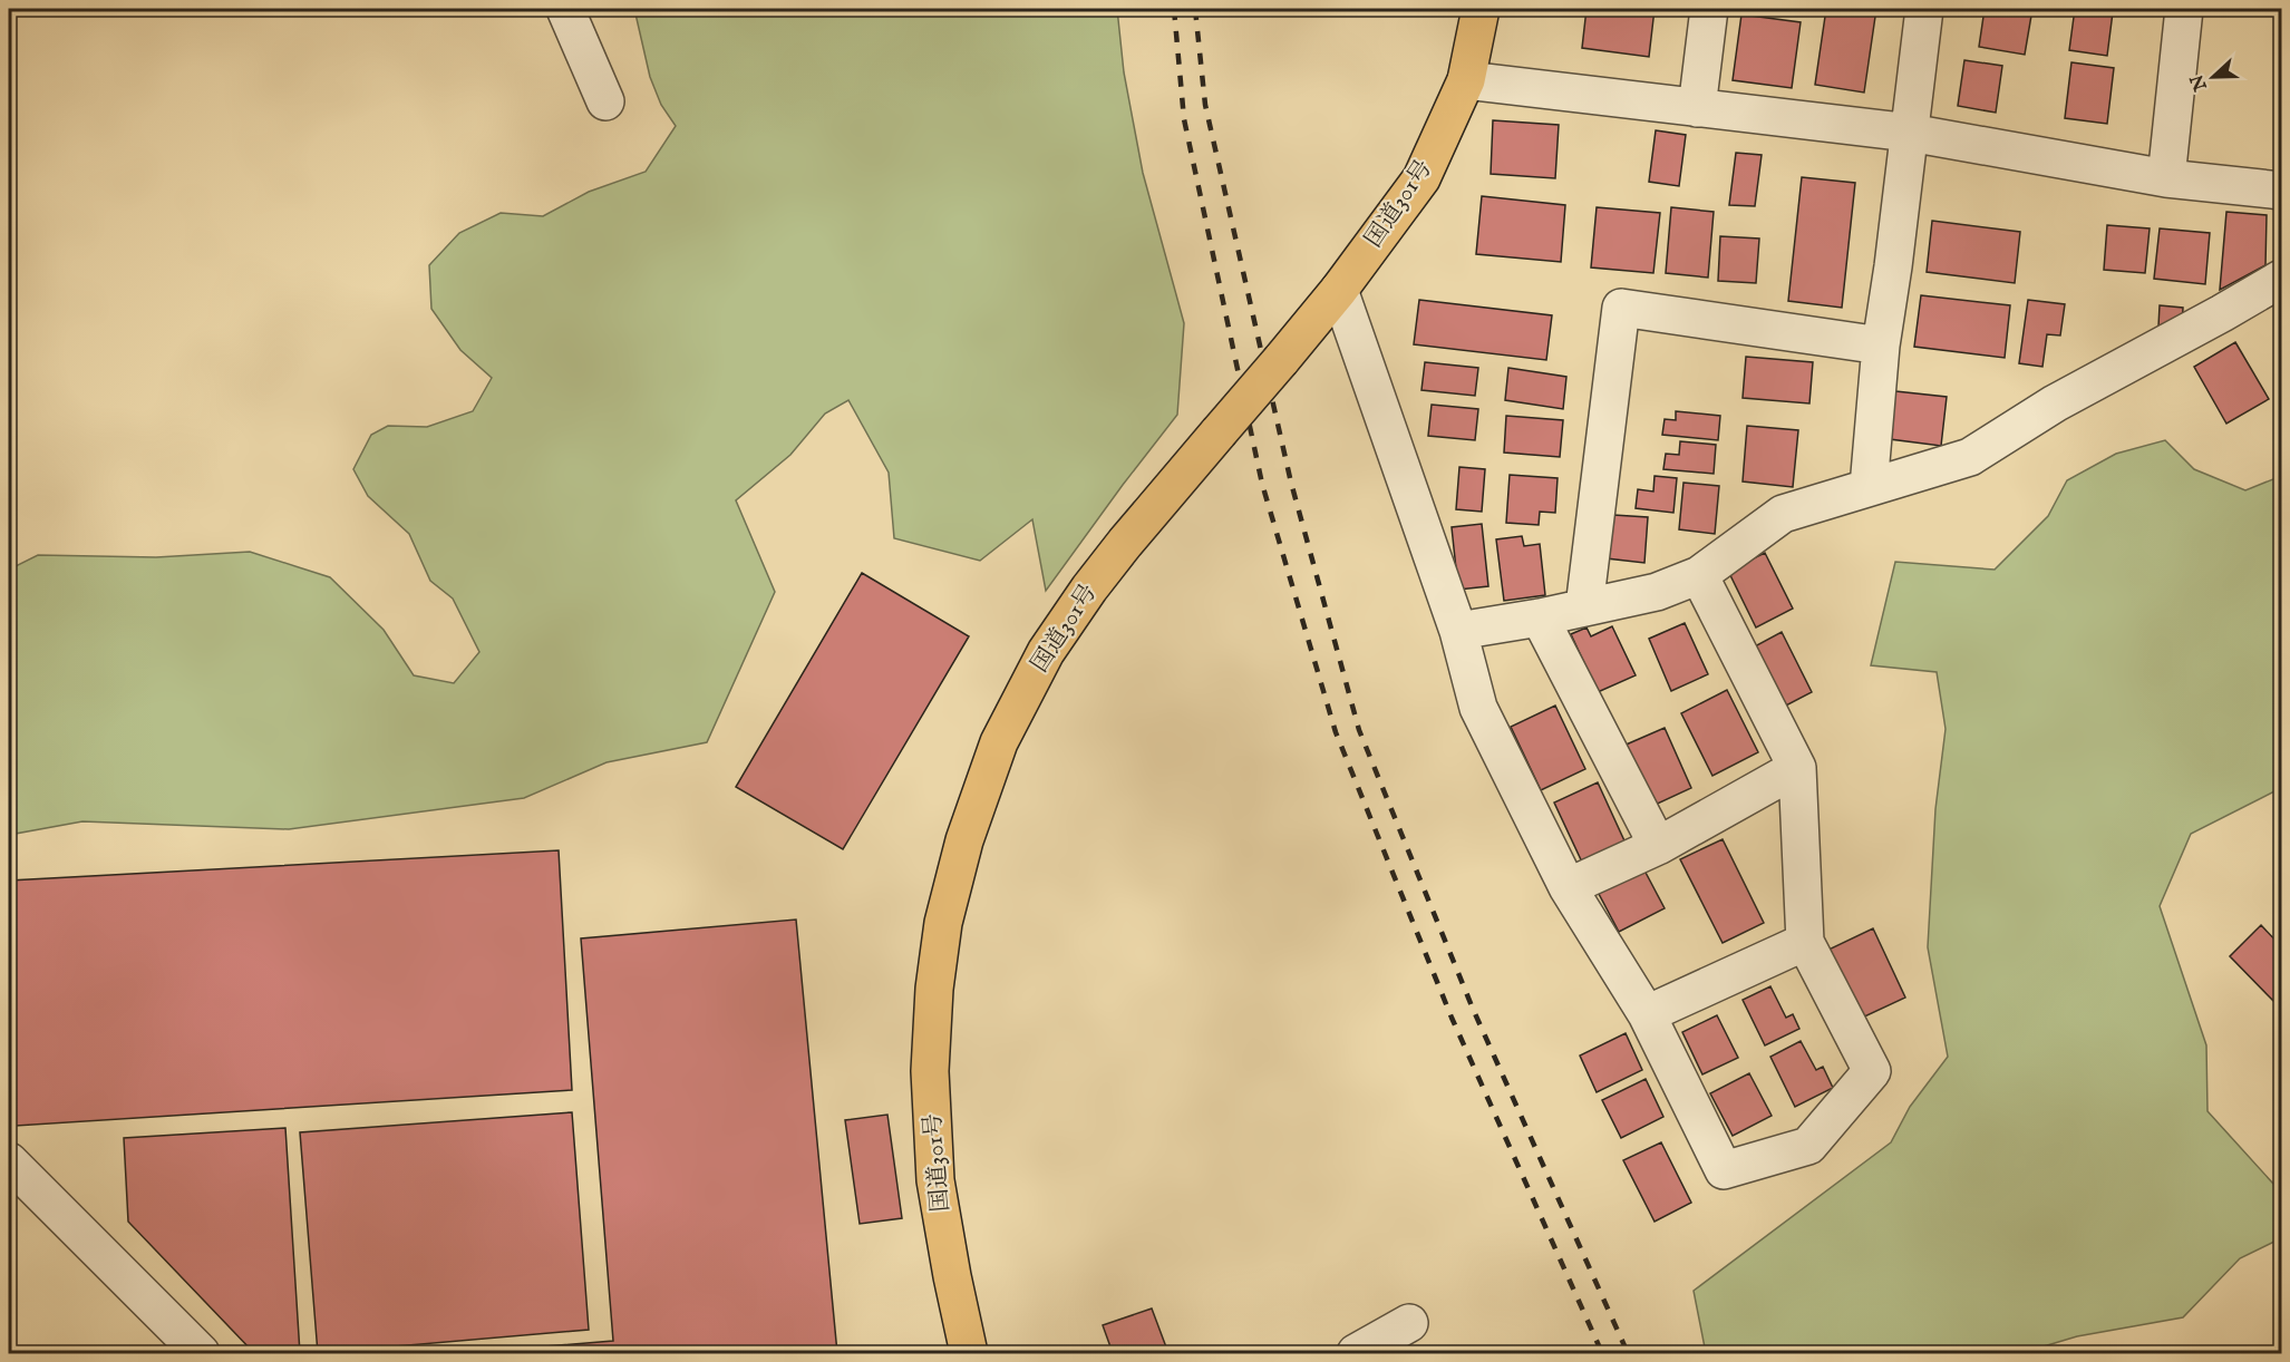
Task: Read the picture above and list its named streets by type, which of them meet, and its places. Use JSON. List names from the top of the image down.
{
  "streets": {
    "highway": ["国道301号"]
  },
  "north": "left"
}
